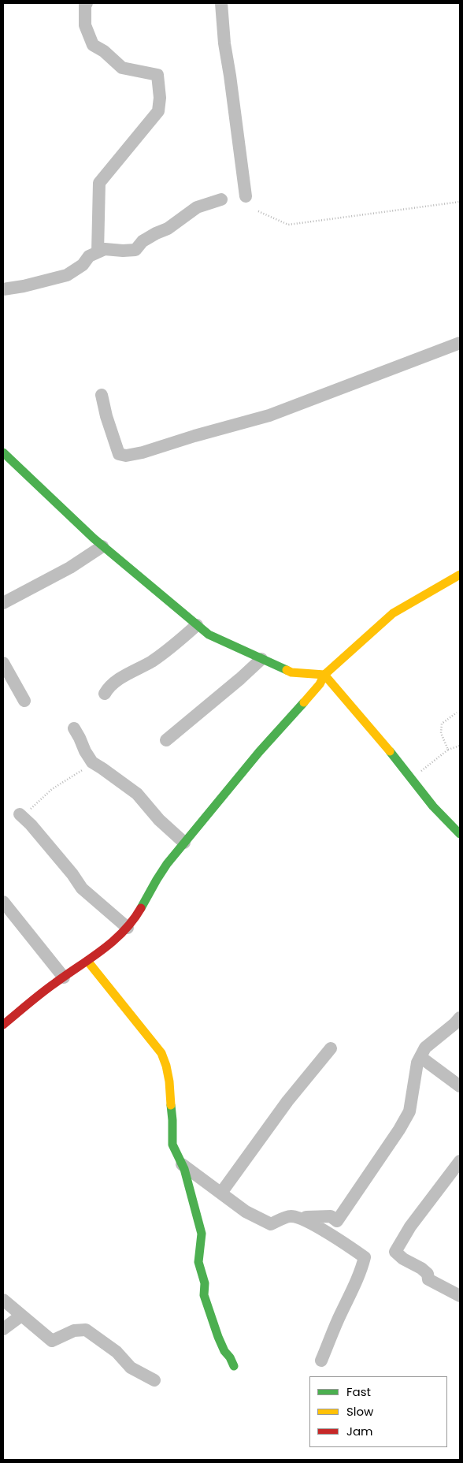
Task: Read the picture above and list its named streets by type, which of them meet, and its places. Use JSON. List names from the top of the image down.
{
  "legend": ["Fast", "Slow", "Jam"]
}
